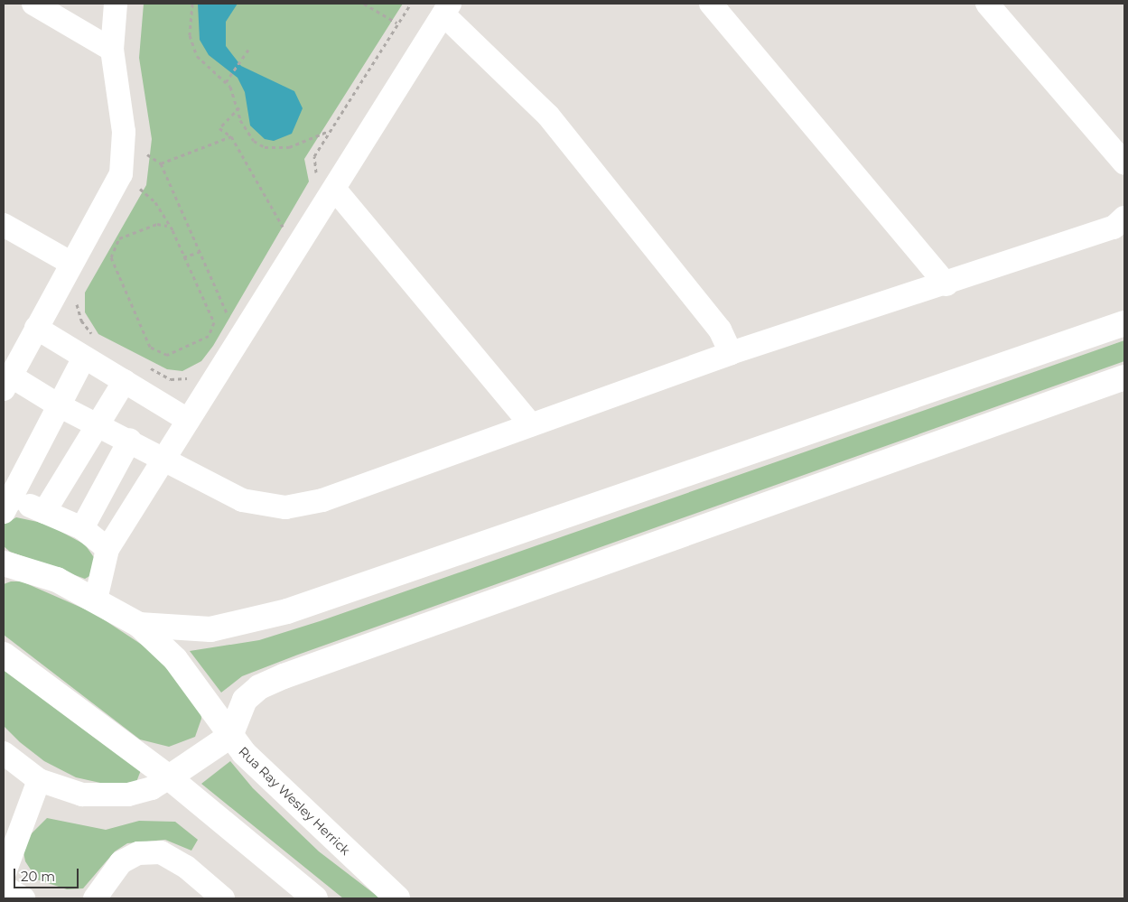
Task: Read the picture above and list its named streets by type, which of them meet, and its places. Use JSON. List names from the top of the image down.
{
  "streets": {
    "street": ["Rua Ray Wesley Herrick"]
  },
  "scale_bar": "20 m"
}
